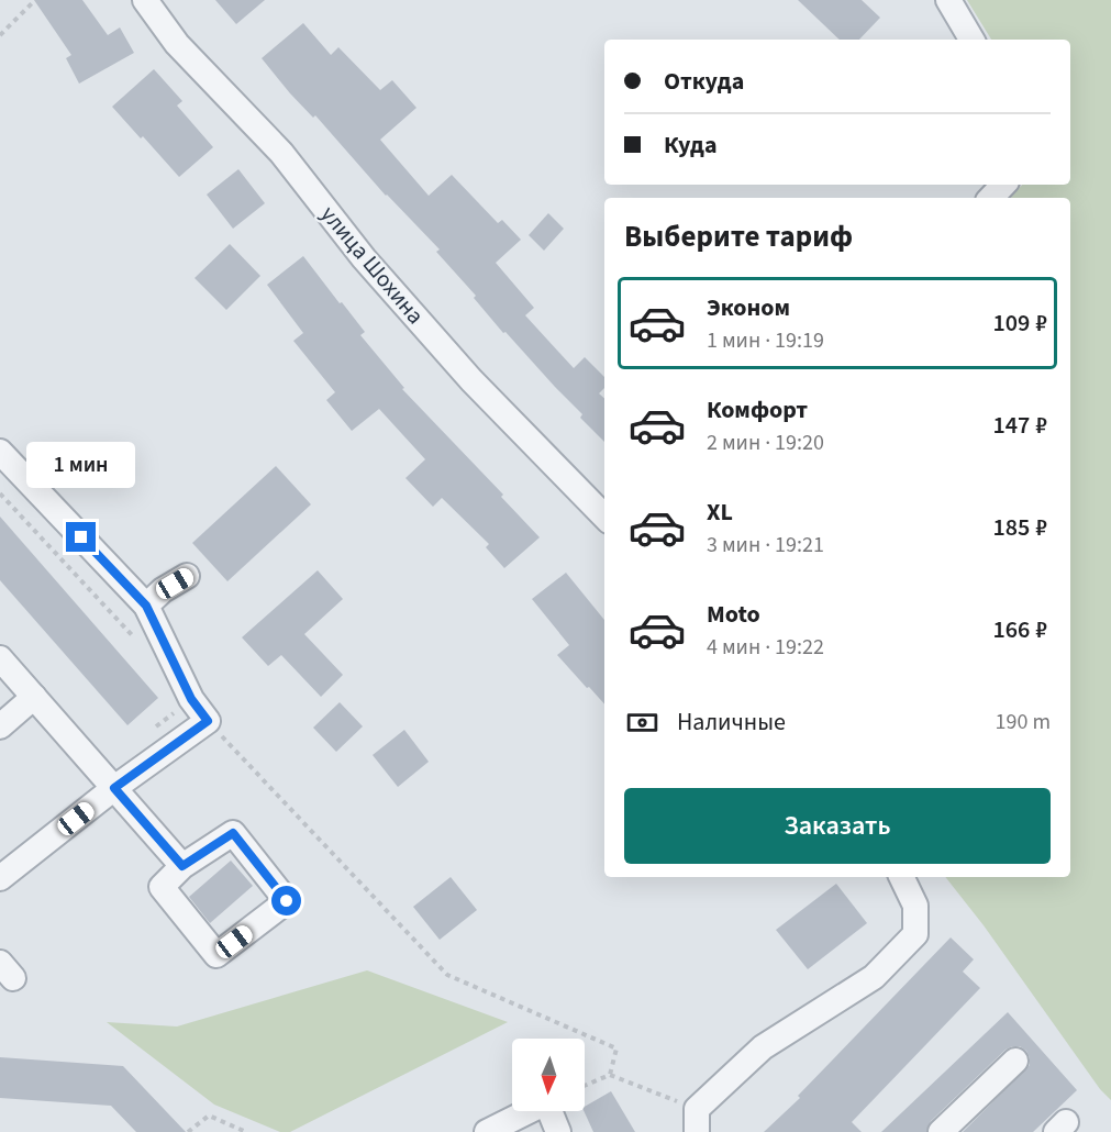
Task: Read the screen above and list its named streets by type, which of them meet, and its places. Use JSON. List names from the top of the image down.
{
  "streets": {
    "street": ["улица Шохина"]
  },
  "north": "bottom",
  "page": {
    "banner": ["Откуда", "Куда"],
    "heading": "Выберите тариф",
    "list": [
      {
        "name": "Эконом",
        "note": "1 мин · 19:19",
        "value": "109 ₽"
      },
      {
        "name": "Комфорт",
        "note": "2 мин · 19:20",
        "value": "147 ₽"
      },
      {
        "name": "XL",
        "note": "3 мин · 19:21",
        "value": "185 ₽"
      },
      {
        "name": "Moto",
        "note": "4 мин · 19:22",
        "value": "166 ₽"
      }
    ],
    "bubble": "1 мин",
    "pay": ["Наличные", "190 m"],
    "buttons": "Заказать"
  }
}
